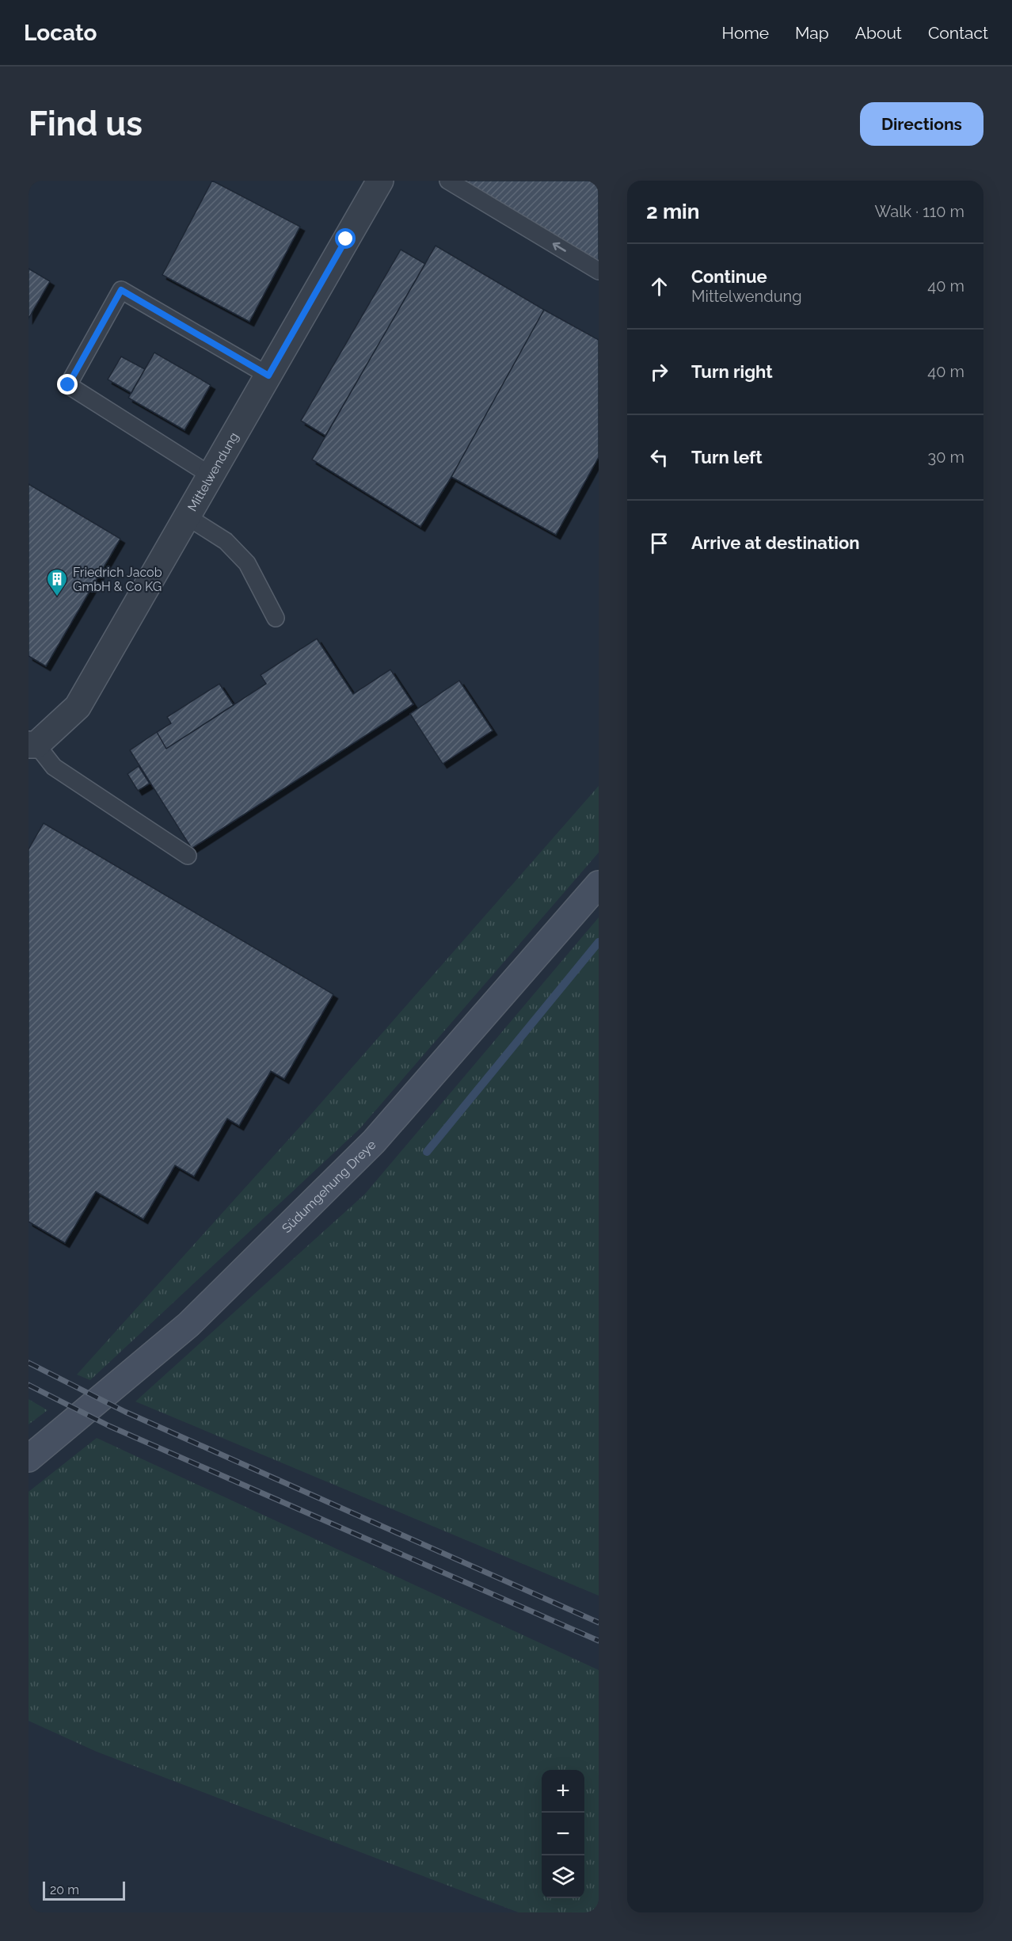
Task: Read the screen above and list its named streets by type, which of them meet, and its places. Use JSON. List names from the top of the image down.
{
  "streets": {
    "main road": ["Südumgehung Dreye"],
    "street": ["Mittelwendung"]
  },
  "places": {
    "building": ["Friedrich Jacob GmbH & Co KG"]
  },
  "scale_bar": "20 m",
  "page": {
    "header": "Locato",
    "nav": [
      "Home",
      "Map",
      "About",
      "Contact"
    ],
    "buttons": "Directions",
    "title": "Find us",
    "heading": ["2 min", "Walk · 110 m"],
    "list": [
      ["Continue", "Mittelwendung", "40 m"],
      ["Turn right", "40 m"],
      ["Turn left", "30 m"],
      "Arrive at destination"
    ],
    "map_buttons": ["+", "−"],
    "scale": "20 m"
  }
}
